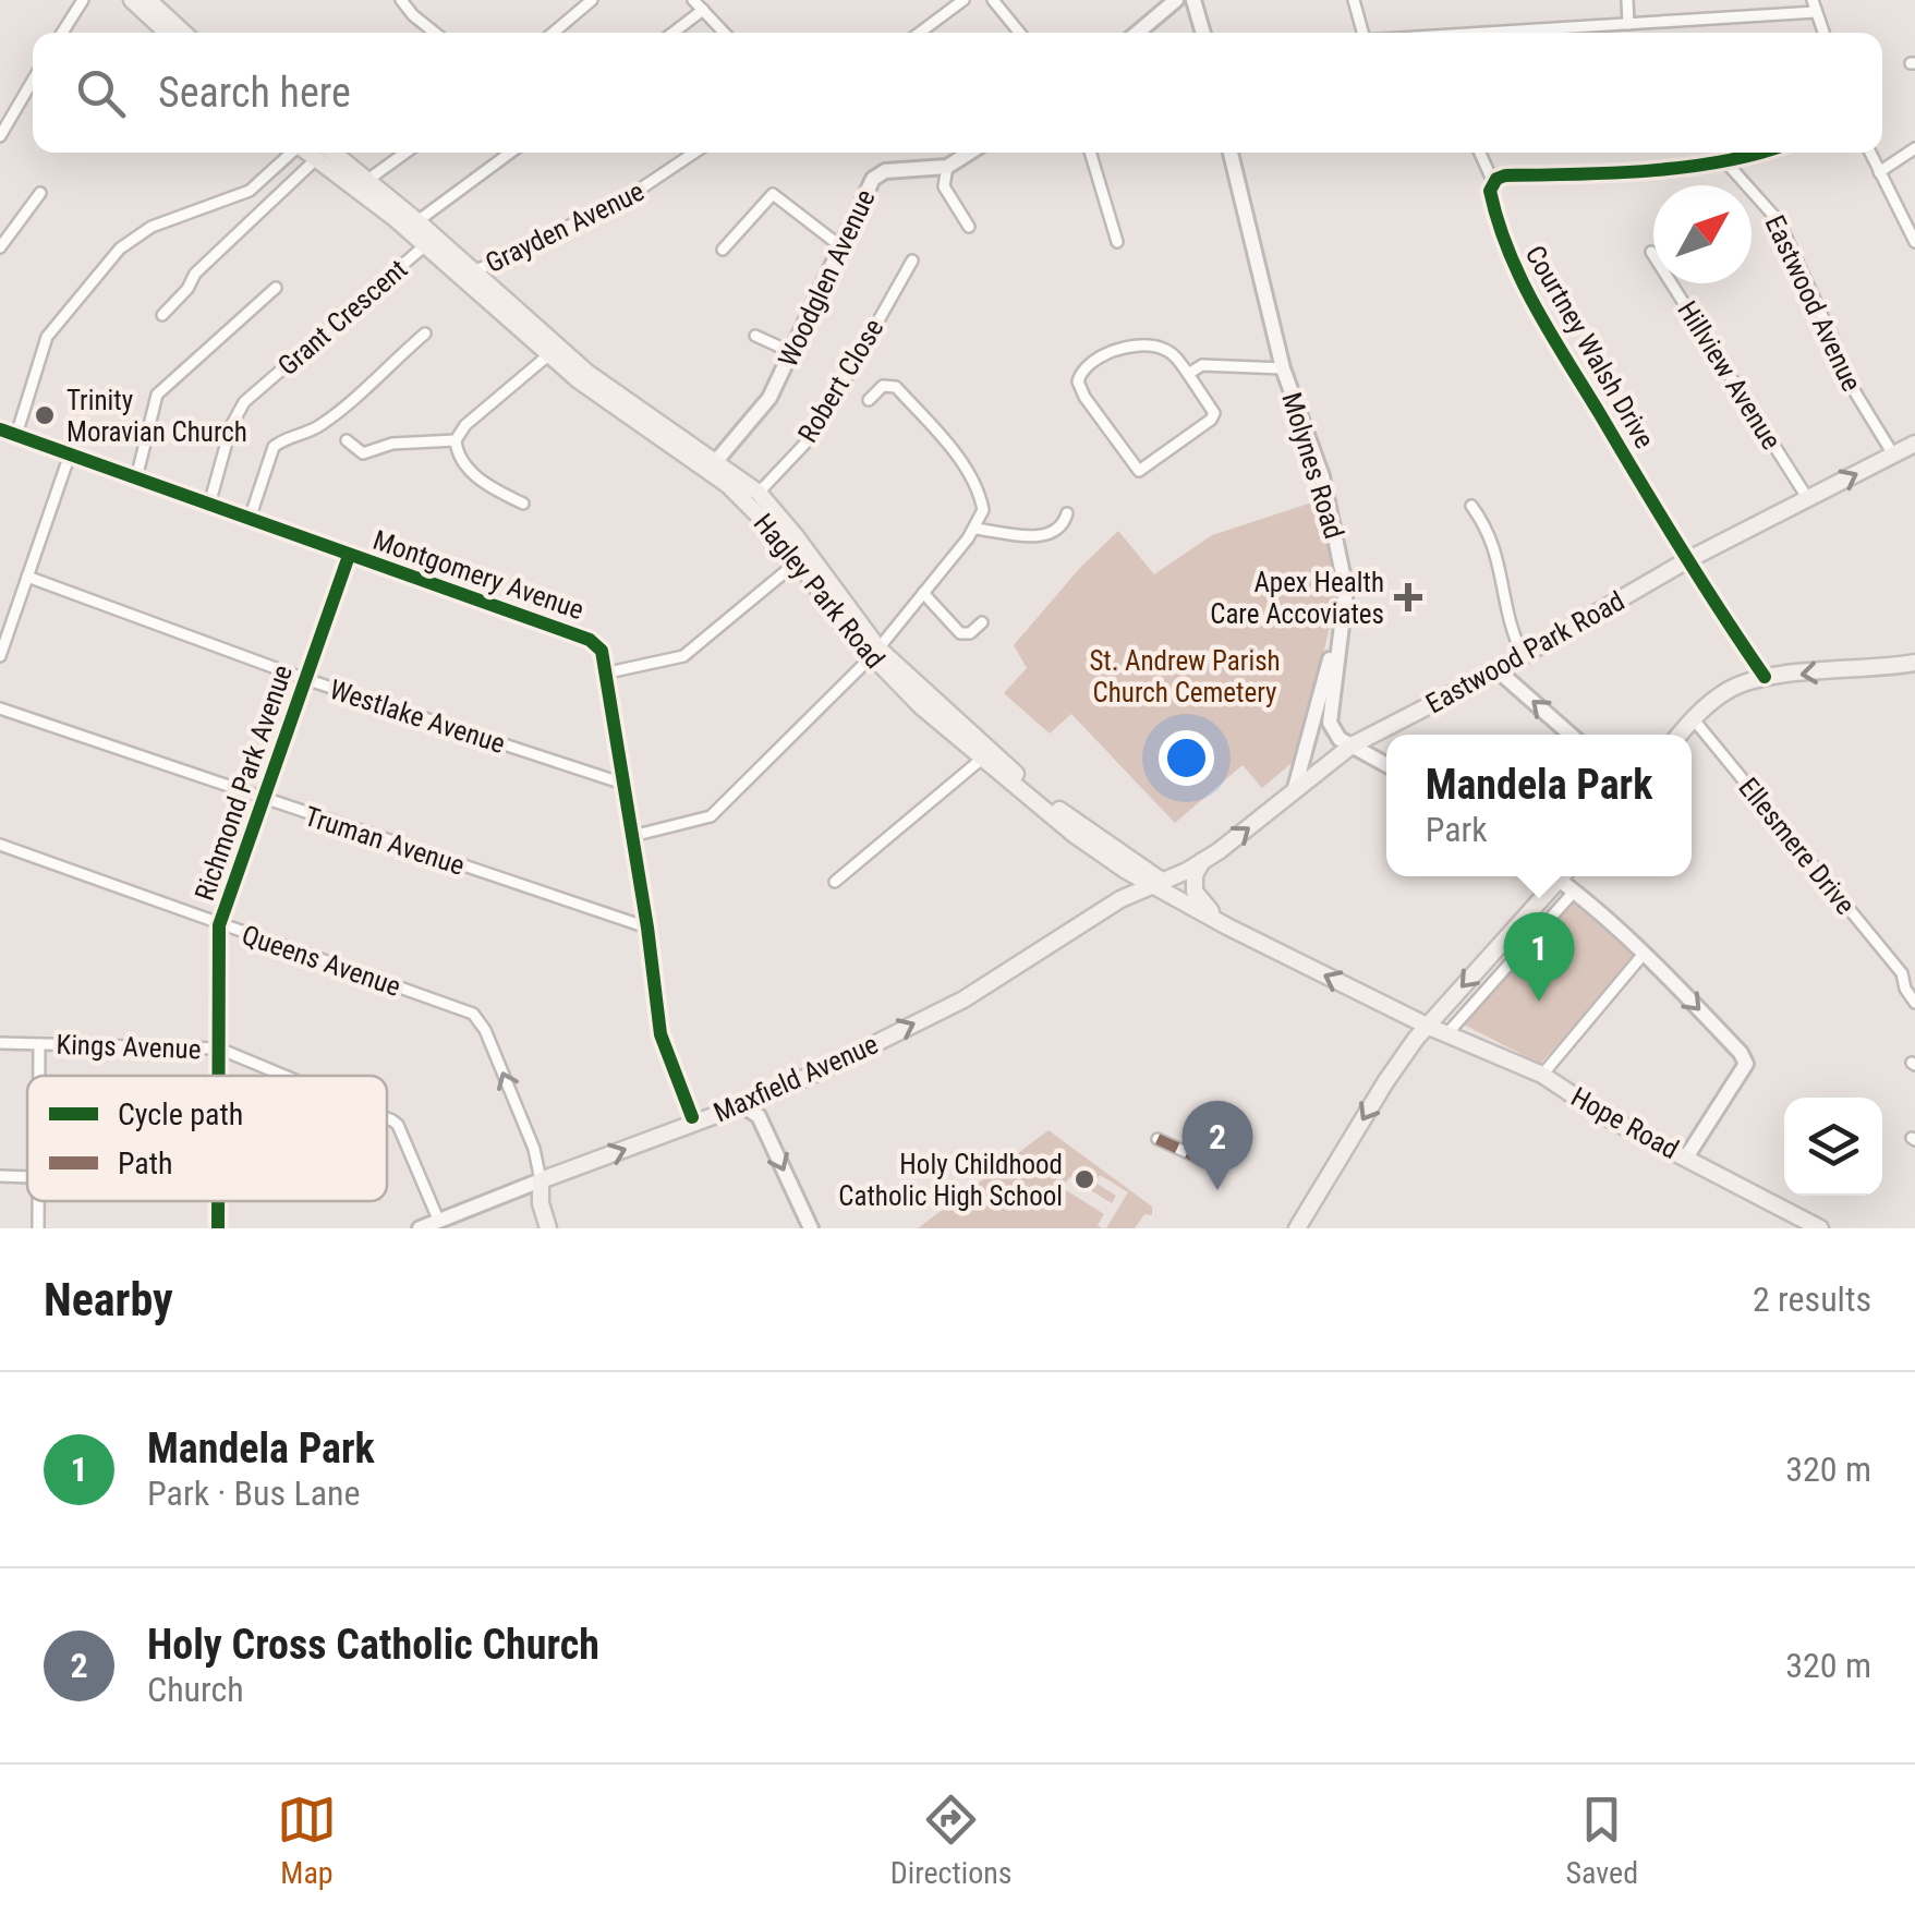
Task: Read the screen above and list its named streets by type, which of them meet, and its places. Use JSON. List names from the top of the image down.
{
  "streets": {
    "main road": [
      "Woodglen Avenue",
      "Molynes Road",
      "Hagley Park Road",
      "Eastwood Park Road",
      "Maxfield Avenue",
      "Hope Road"
    ],
    "street": [
      "Grayden Avenue",
      "Eastwood Avenue",
      "Grant Crescent",
      "Courtney Walsh Drive",
      "Hillview Avenue",
      "Robert Close",
      "Montgomery Avenue",
      "Westlake Avenue",
      "Richmond Park Avenue",
      "Truman Avenue",
      "Ellesmere Drive",
      "Queens Avenue",
      "Kings Avenue"
    ]
  },
  "crossings": [
    ["Grayden Avenue", "Hagley Park Road"],
    ["Woodglen Avenue", "Hagley Park Road"],
    ["Eastwood Avenue", "Eastwood Park Road"],
    ["Grant Crescent", "Montgomery Avenue"],
    ["Grant Crescent", "Hagley Park Road"],
    ["Courtney Walsh Drive", "Eastwood Park Road"],
    ["Hillview Avenue", "Eastwood Park Road"],
    ["Robert Close", "Hagley Park Road"],
    ["Molynes Road", "Eastwood Park Road"],
    ["Montgomery Avenue", "Richmond Park Avenue"],
    ["Hagley Park Road", "Eastwood Park Road"],
    ["Hagley Park Road", "Maxfield Avenue"],
    ["Hagley Park Road", "Hope Road"],
    ["Eastwood Park Road", "Maxfield Avenue"],
    ["Westlake Avenue", "Richmond Park Avenue"],
    ["Richmond Park Avenue", "Truman Avenue"],
    ["Richmond Park Avenue", "Queens Avenue"],
    ["Richmond Park Avenue", "Kings Avenue"],
    ["Queens Avenue", "Maxfield Avenue"],
    ["Kings Avenue", "Maxfield Avenue"]
  ],
  "one_way": ["Queens Avenue", "Maxfield Avenue"],
  "parks": ["St. Andrew Parish Church Cemetery"],
  "places": {
    "other": ["Trinity Moravian Church", "Holy Childhood Catholic High School"],
    "health": ["Apex Health Care Accoviates"]
  },
  "legend": ["Cycle path", "Path"],
  "north": "top right",
  "page": {
    "search": "Search here",
    "popup": ["Mandela Park", "Park"],
    "pins": ["1", "2"],
    "heading": ["Nearby", "2 results"],
    "list": [
      {
        "mark": "1",
        "name": "Mandela Park",
        "note": "Park · Bus Lane",
        "value": "320 m"
      },
      {
        "mark": "2",
        "name": "Holy Cross Catholic Church",
        "note": "Church",
        "value": "320 m"
      }
    ],
    "nav": ["Map", "Directions", "Saved"]
  }
}
